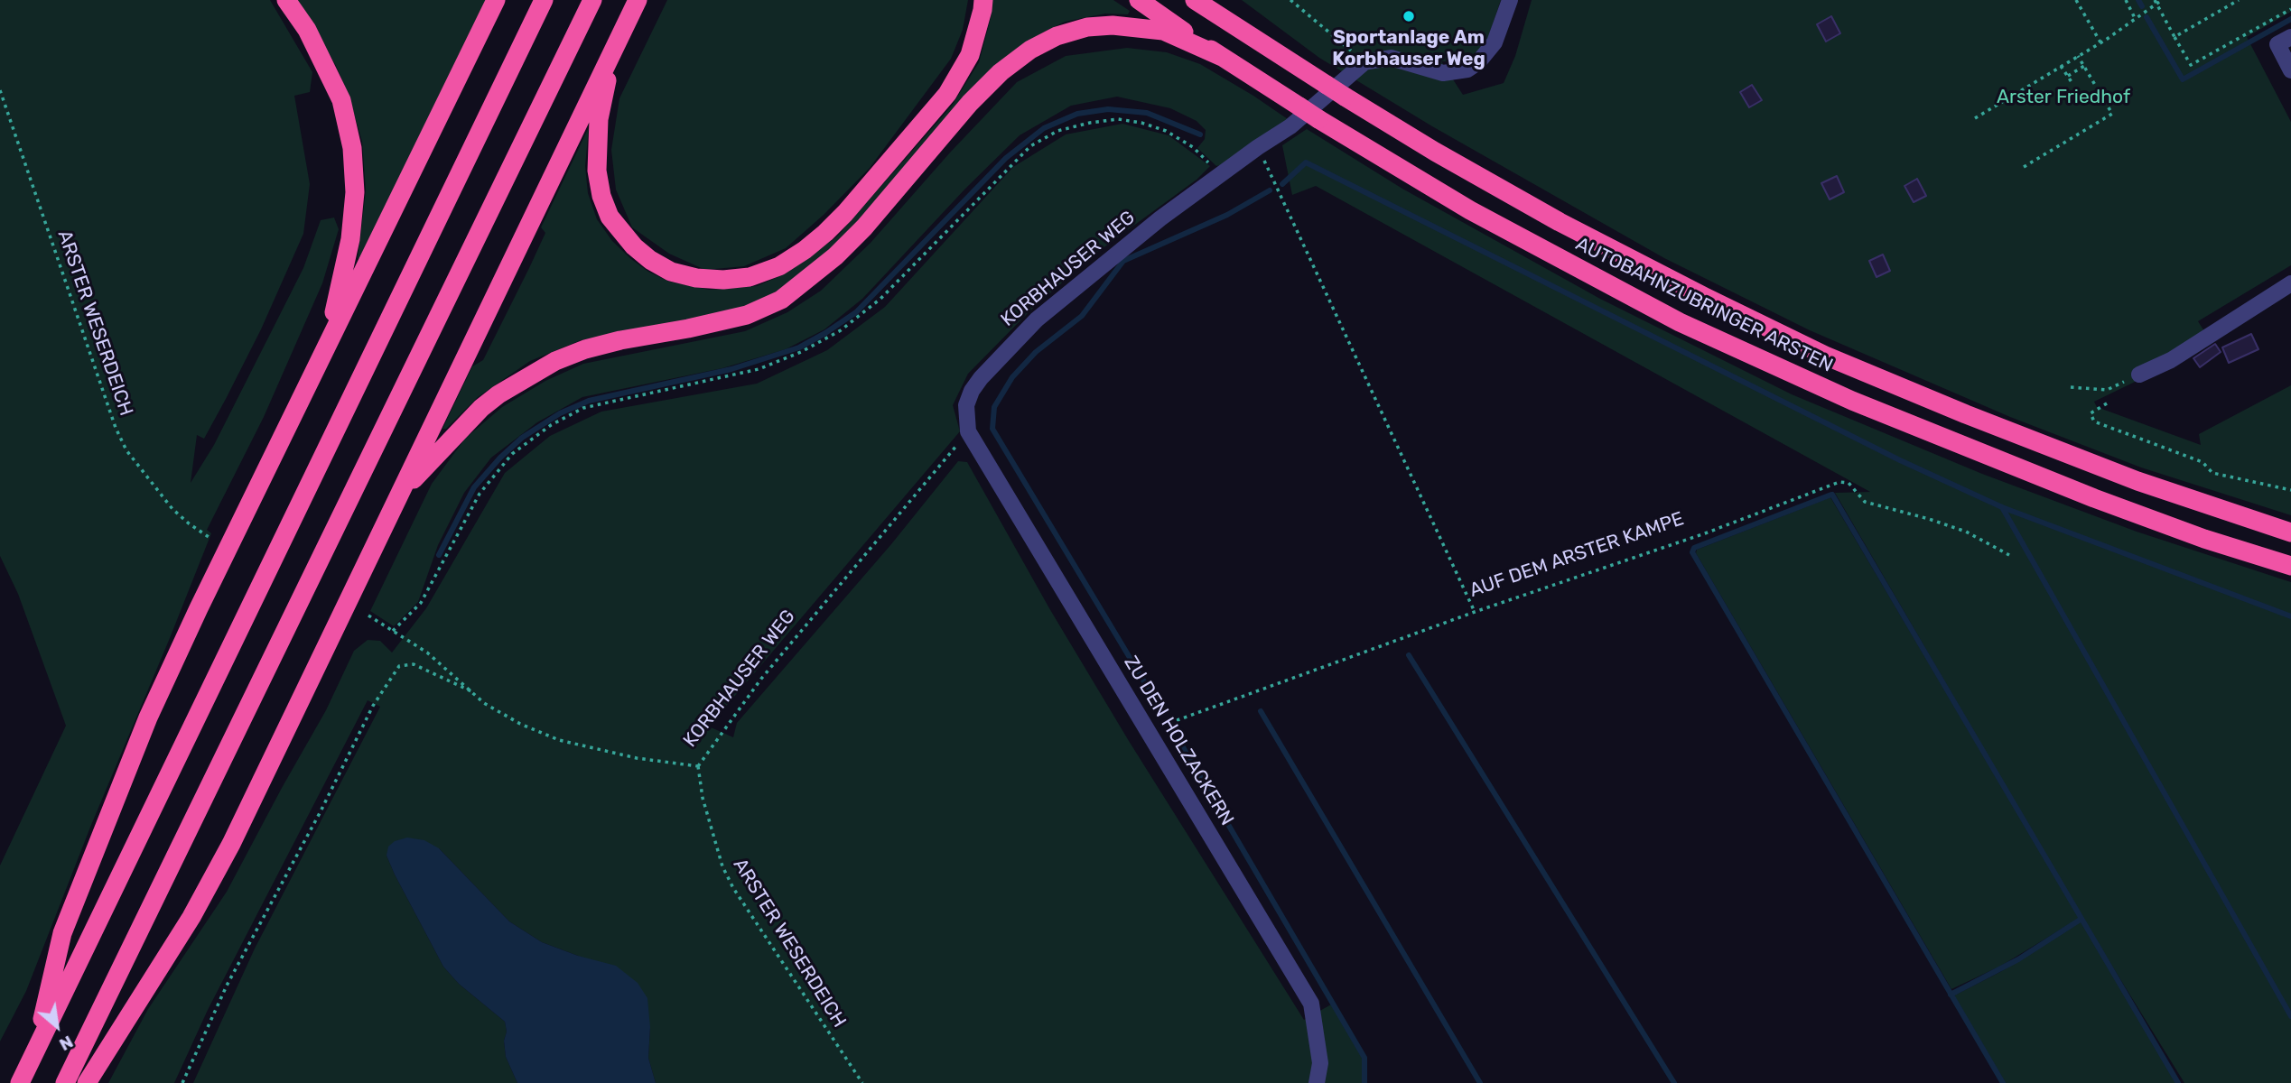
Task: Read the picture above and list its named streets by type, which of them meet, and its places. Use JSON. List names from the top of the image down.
{
  "streets": {
    "highway": ["AUTOBAHNZUBRINGER ARSTEN"],
    "street": ["KORBHAUSER WEG", "ZU DEN HOLZACKERN"],
    "path": ["ARSTER WESERDEICH", "AUF DEM ARSTER KAMPE"]
  },
  "crossings": [
    ["KORBHAUSER WEG", "ARSTER WESERDEICH"],
    ["KORBHAUSER WEG", "ZU DEN HOLZACKERN"],
    ["AUF DEM ARSTER KAMPE", "ZU DEN HOLZACKERN"]
  ],
  "parks": ["Arster Friedhof"],
  "places": ["Sportanlage Am Korbhauser Weg"],
  "north": "bottom right"
}
